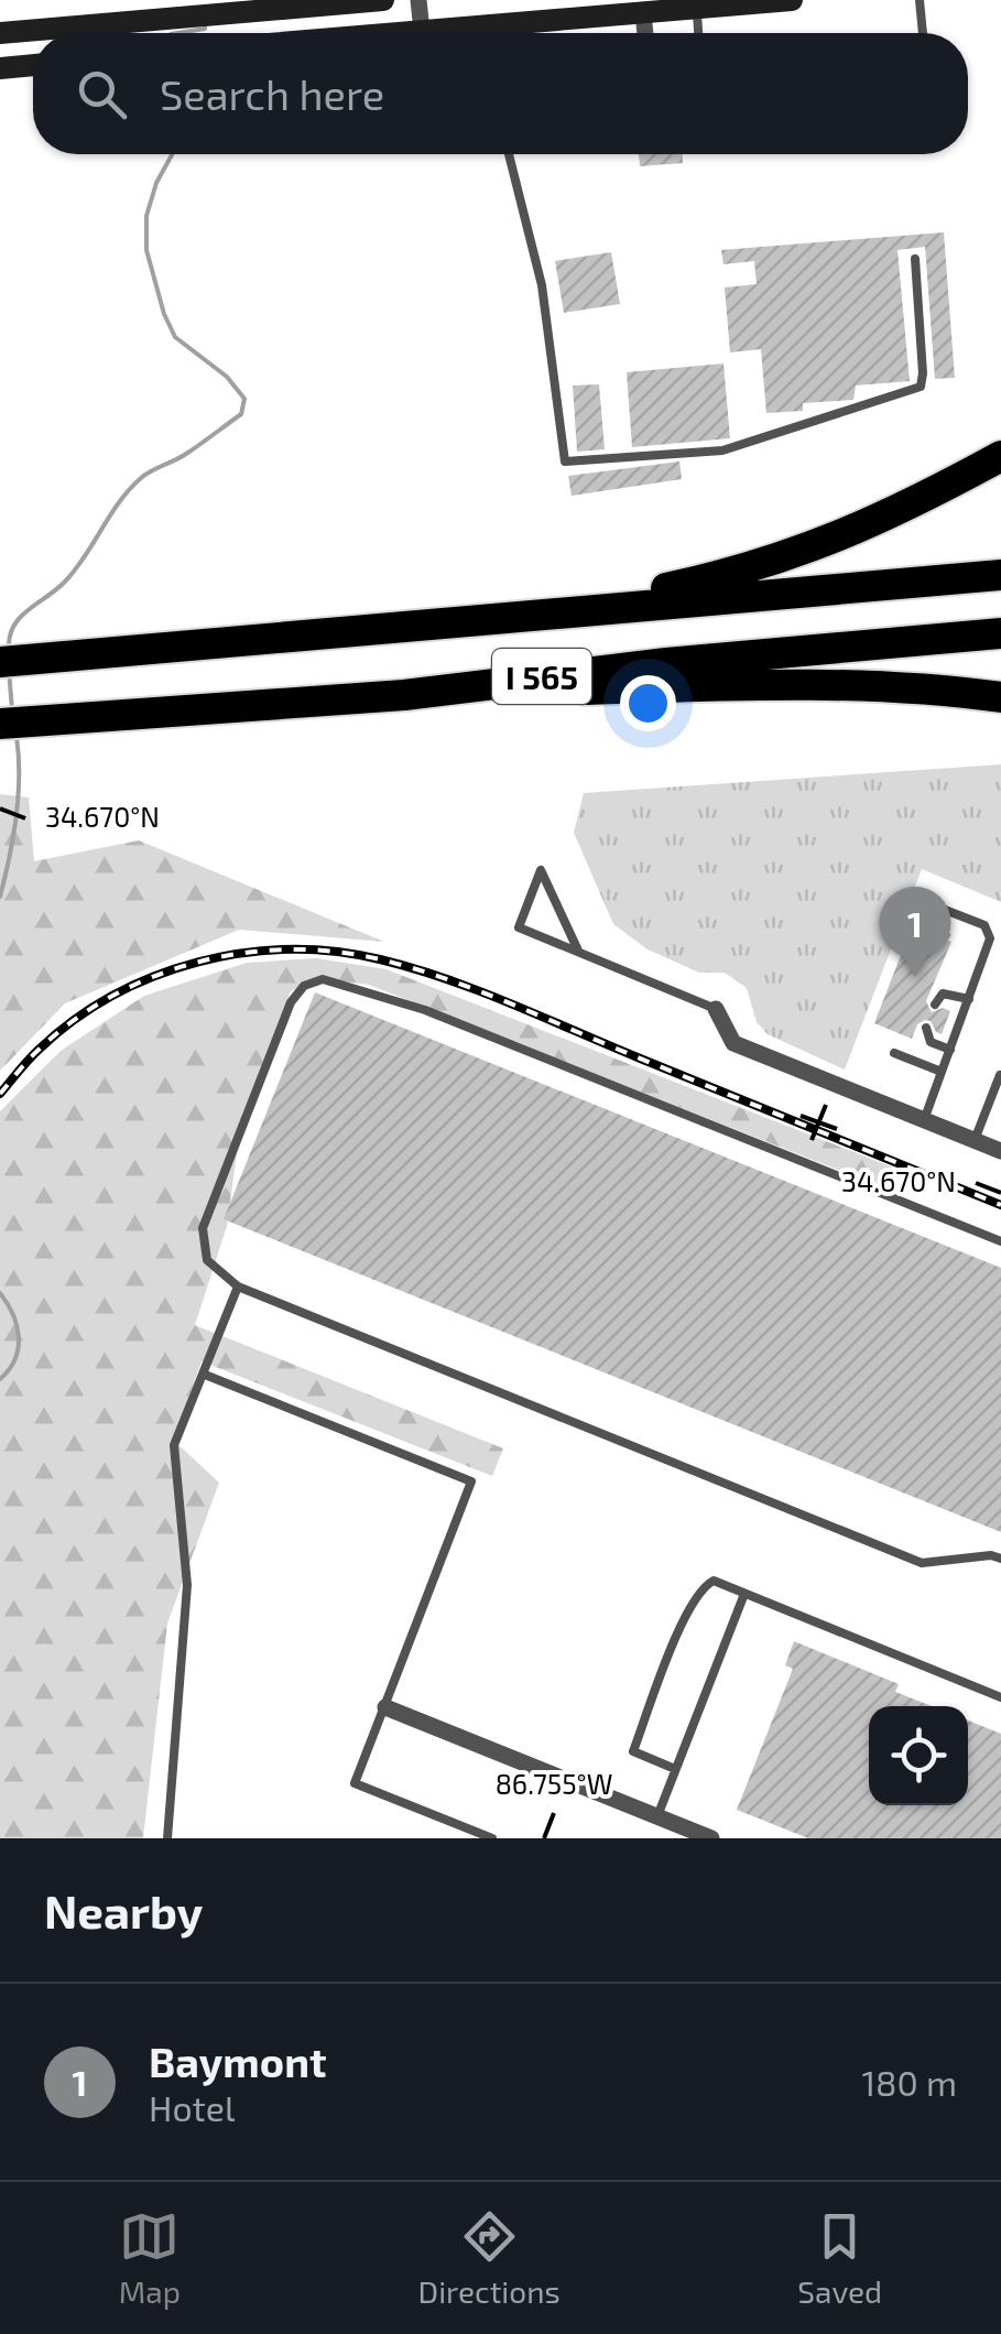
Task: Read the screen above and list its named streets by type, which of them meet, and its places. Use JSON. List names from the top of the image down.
{
  "streets": {
    "highway": ["I 565"]
  },
  "page": {
    "search": "Search here",
    "pins": "1",
    "heading": "Nearby",
    "list": [
      {
        "mark": "1",
        "name": "Baymont",
        "note": "Hotel",
        "value": "180 m"
      }
    ],
    "nav": ["Map", "Directions", "Saved"]
  },
  "coordinates": ["34.670°N", "86.755°W"]
}
